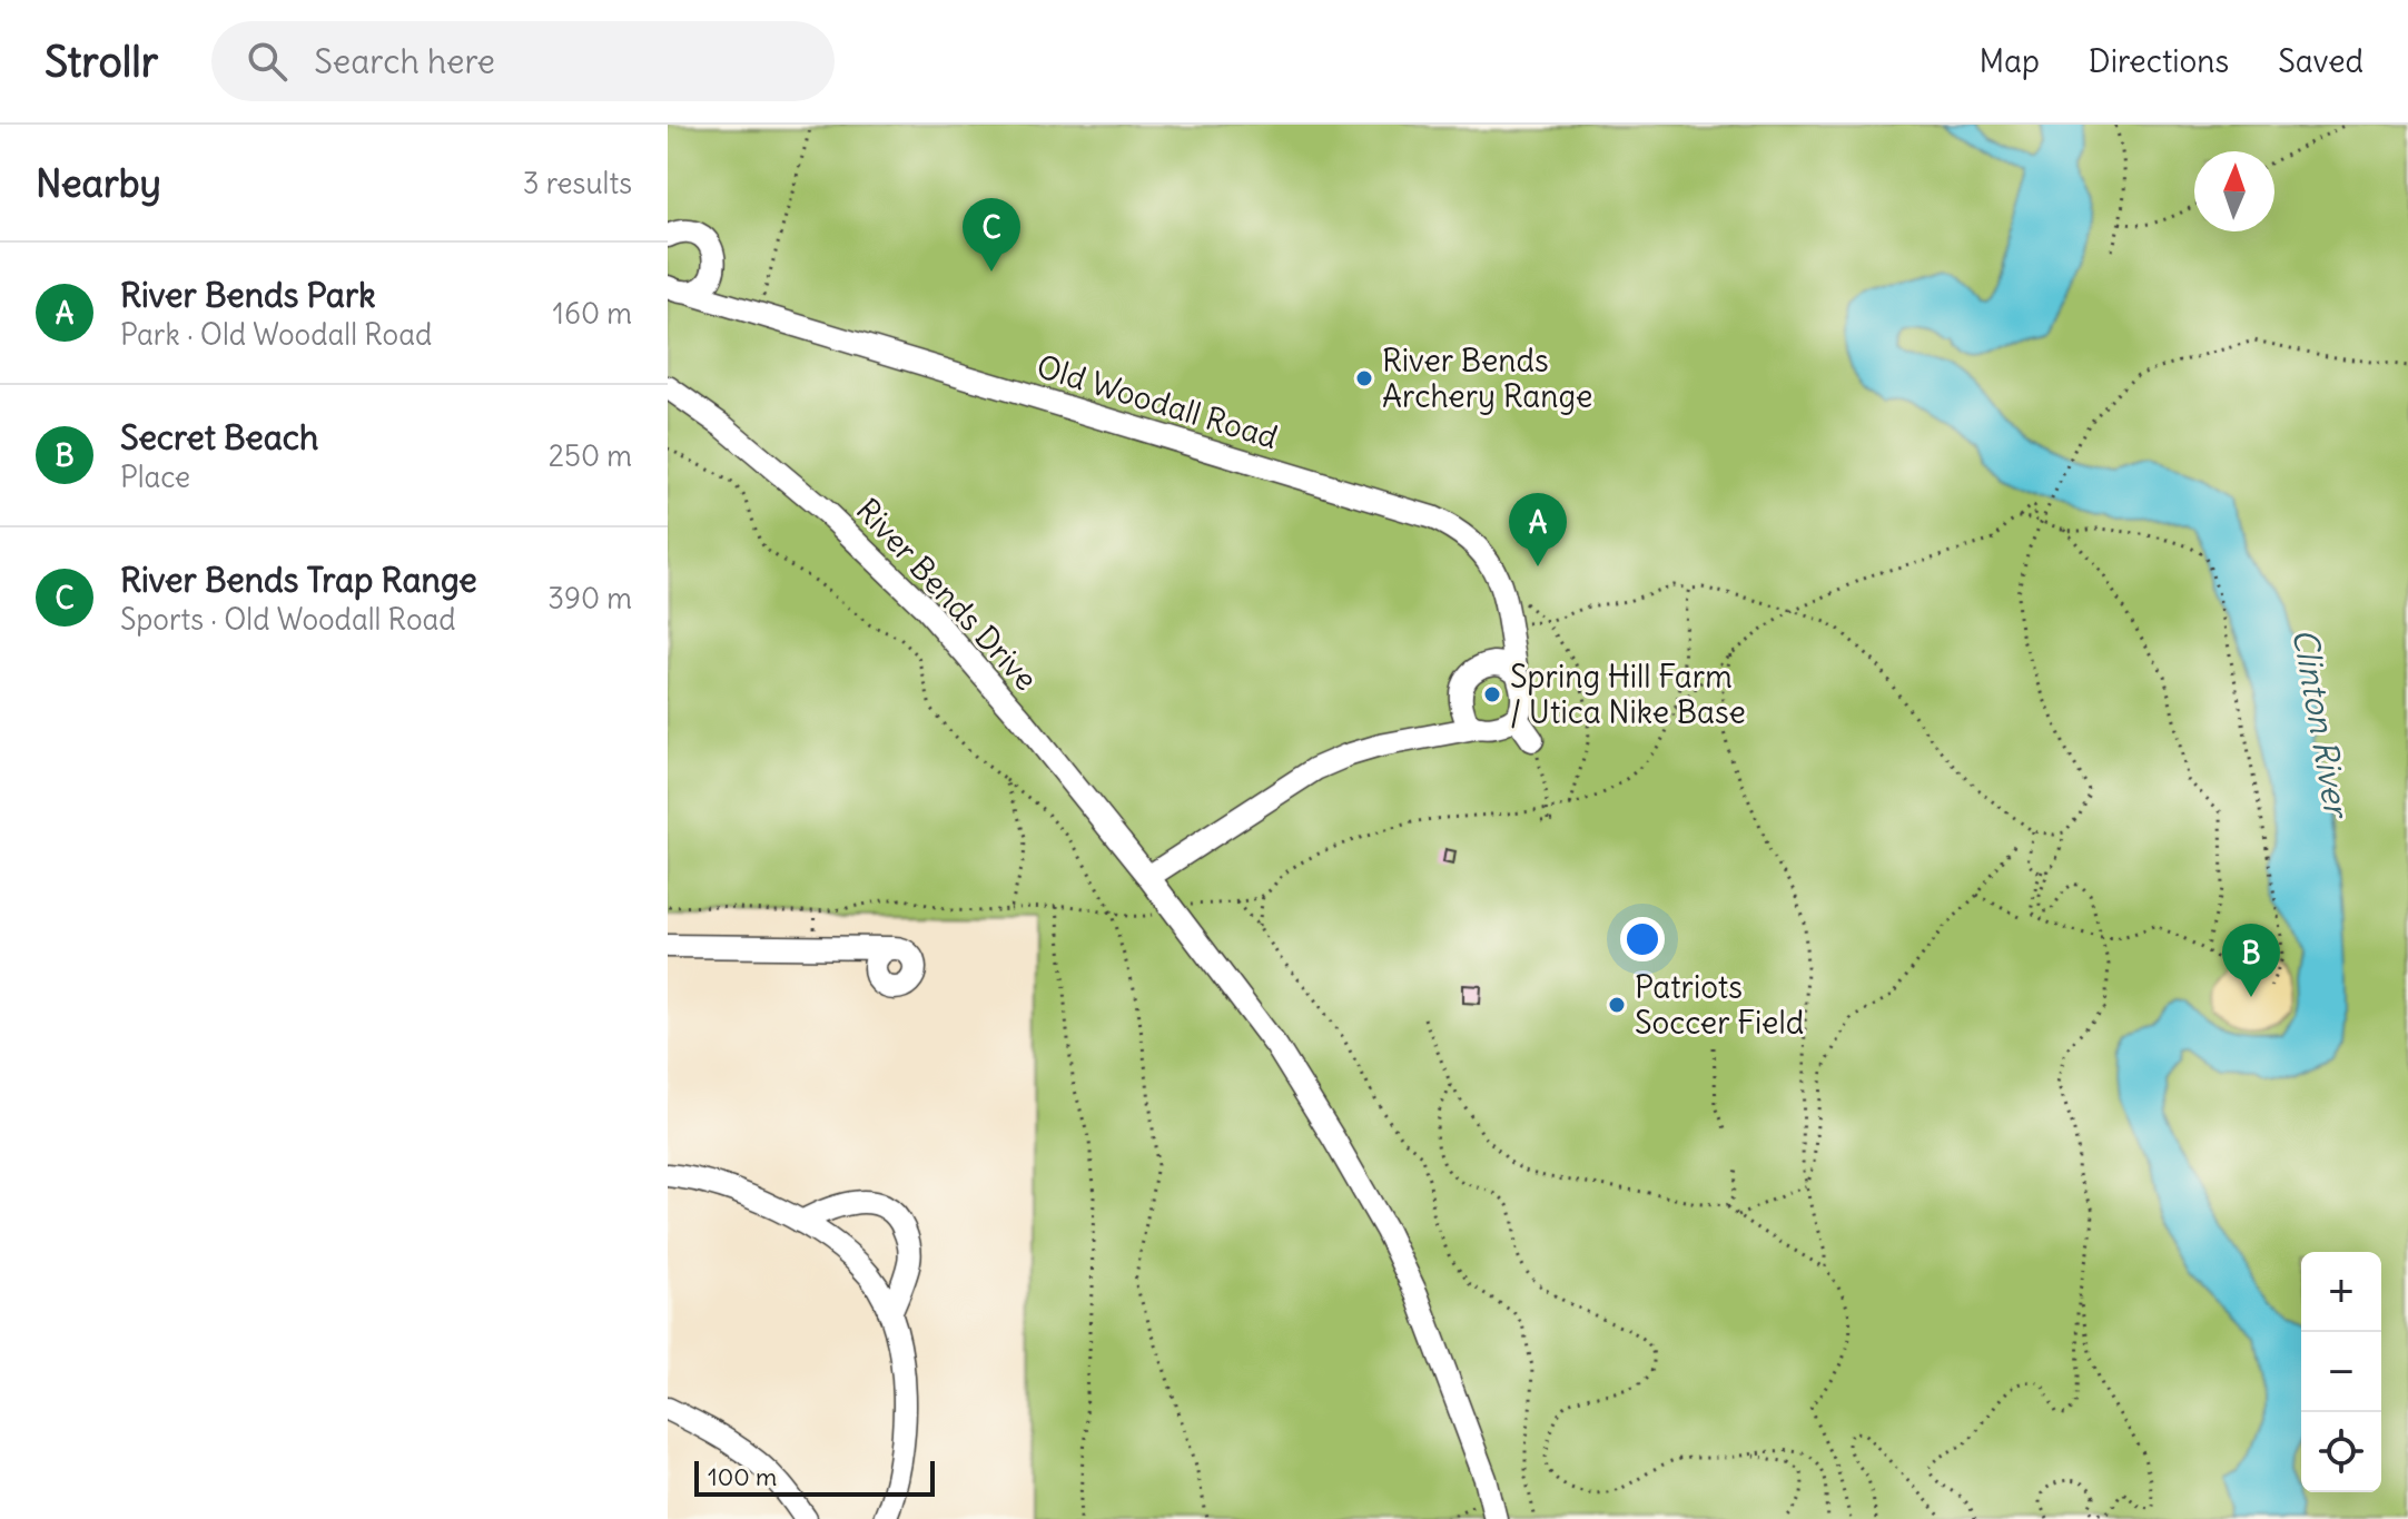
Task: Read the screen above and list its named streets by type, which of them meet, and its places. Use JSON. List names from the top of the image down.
{
  "streets": {
    "street": ["Old Woodall Road", "River Bends Drive"]
  },
  "water": ["Clinton River"],
  "places": ["River Bends Archery Range", "Spring Hill Farm / Utica Nike Base", "Patriots Soccer Field"],
  "scale_bar": "100 m",
  "north": "top",
  "page": {
    "header": "Strollr",
    "search": "Search here",
    "nav": ["Map", "Directions", "Saved"],
    "heading": ["Nearby", "3 results"],
    "pins": ["C", "A", "B"],
    "list": [
      {
        "mark": "A",
        "name": "River Bends Park",
        "note": "Park · Old Woodall Road",
        "value": "160 m"
      },
      {
        "mark": "B",
        "name": "Secret Beach",
        "note": "Place",
        "value": "250 m"
      },
      {
        "mark": "C",
        "name": "River Bends Trap Range",
        "note": "Sports · Old Woodall Road",
        "value": "390 m"
      }
    ],
    "map_buttons": ["+", "−"],
    "scale": "100 m"
  }
}
